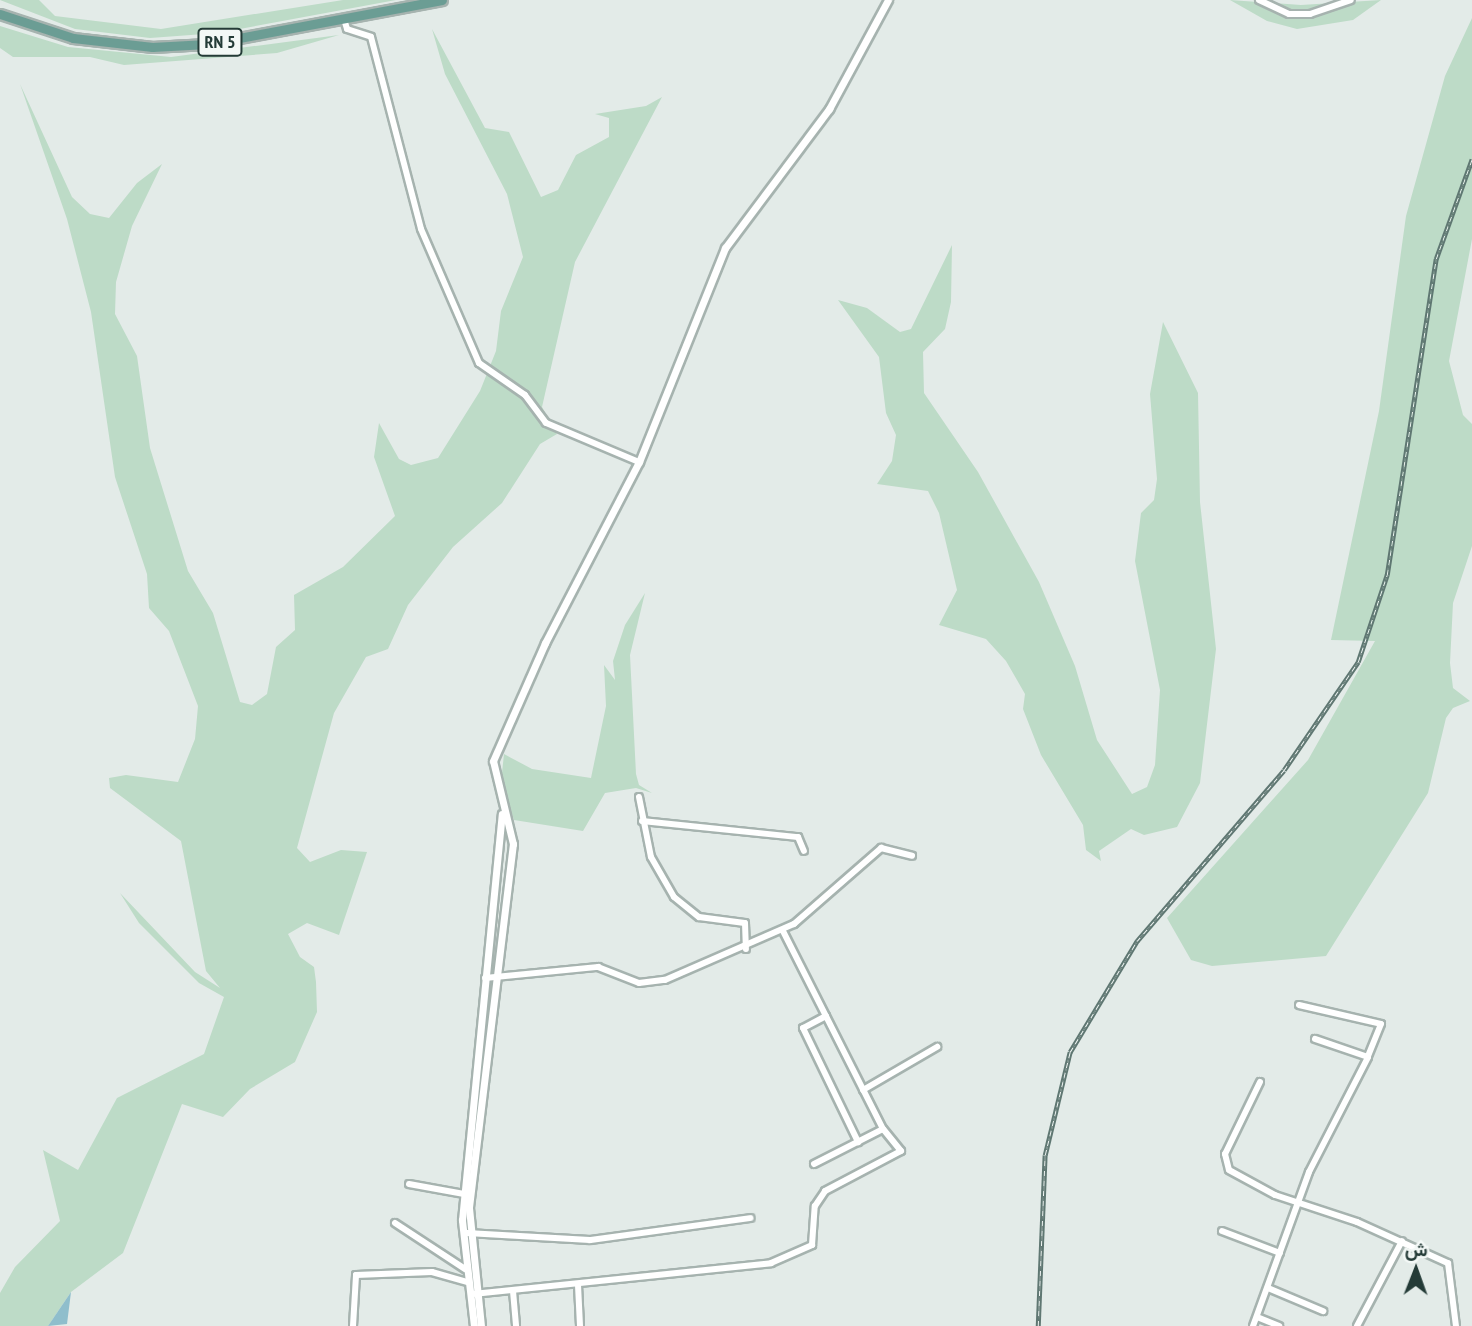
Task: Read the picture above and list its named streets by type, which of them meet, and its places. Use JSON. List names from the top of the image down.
{
  "streets": {
    "main road": ["RN 5"]
  },
  "north": "top"
}
